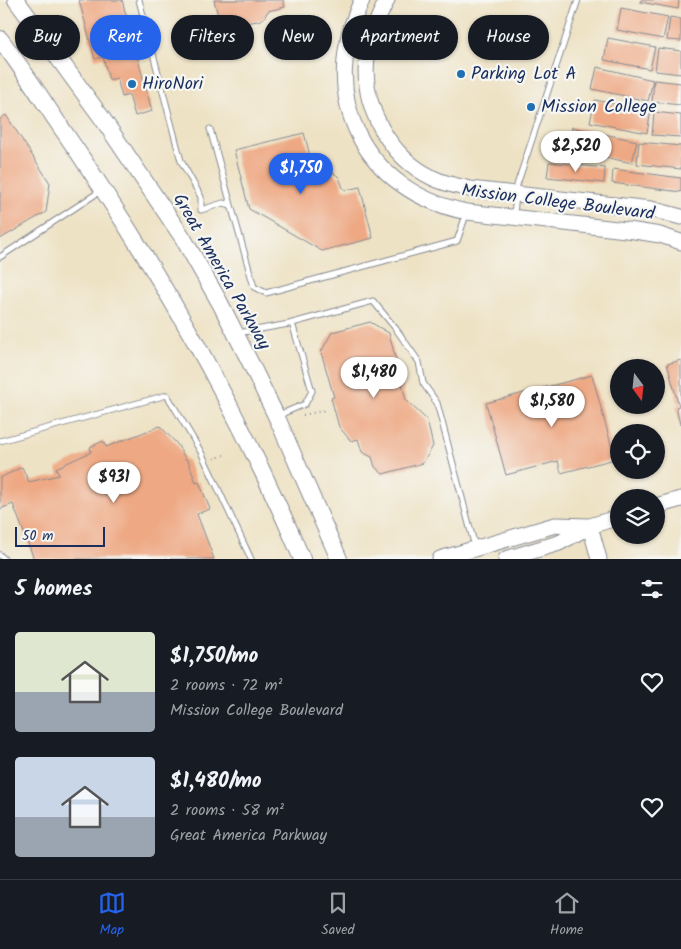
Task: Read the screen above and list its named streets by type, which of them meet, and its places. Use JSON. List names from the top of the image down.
{
  "streets": {
    "main road": ["Great America Parkway"],
    "street": ["Mission College Boulevard"]
  },
  "places": ["Parking Lot A", "HiroNori", "Mission College"],
  "scale_bar": "50 m",
  "north": "bottom",
  "page": {
    "chip": [
      "Buy",
      "Rent",
      "Filters",
      "New",
      "Apartment",
      "House"
    ],
    "price": [
      "$2,520",
      "$1,750",
      "$1,480",
      "$1,580",
      "$931"
    ],
    "scale": "50 m",
    "heading": "5 homes",
    "list": [
      {
        "name": "$1,750/mo",
        "note": "2 rooms · 72 m² · Mission College Boulevard"
      },
      {
        "name": "$1,480/mo",
        "note": "2 rooms · 58 m² · Great America Parkway"
      }
    ],
    "tabs": ["Map", "Saved", "Home"]
  }
}
